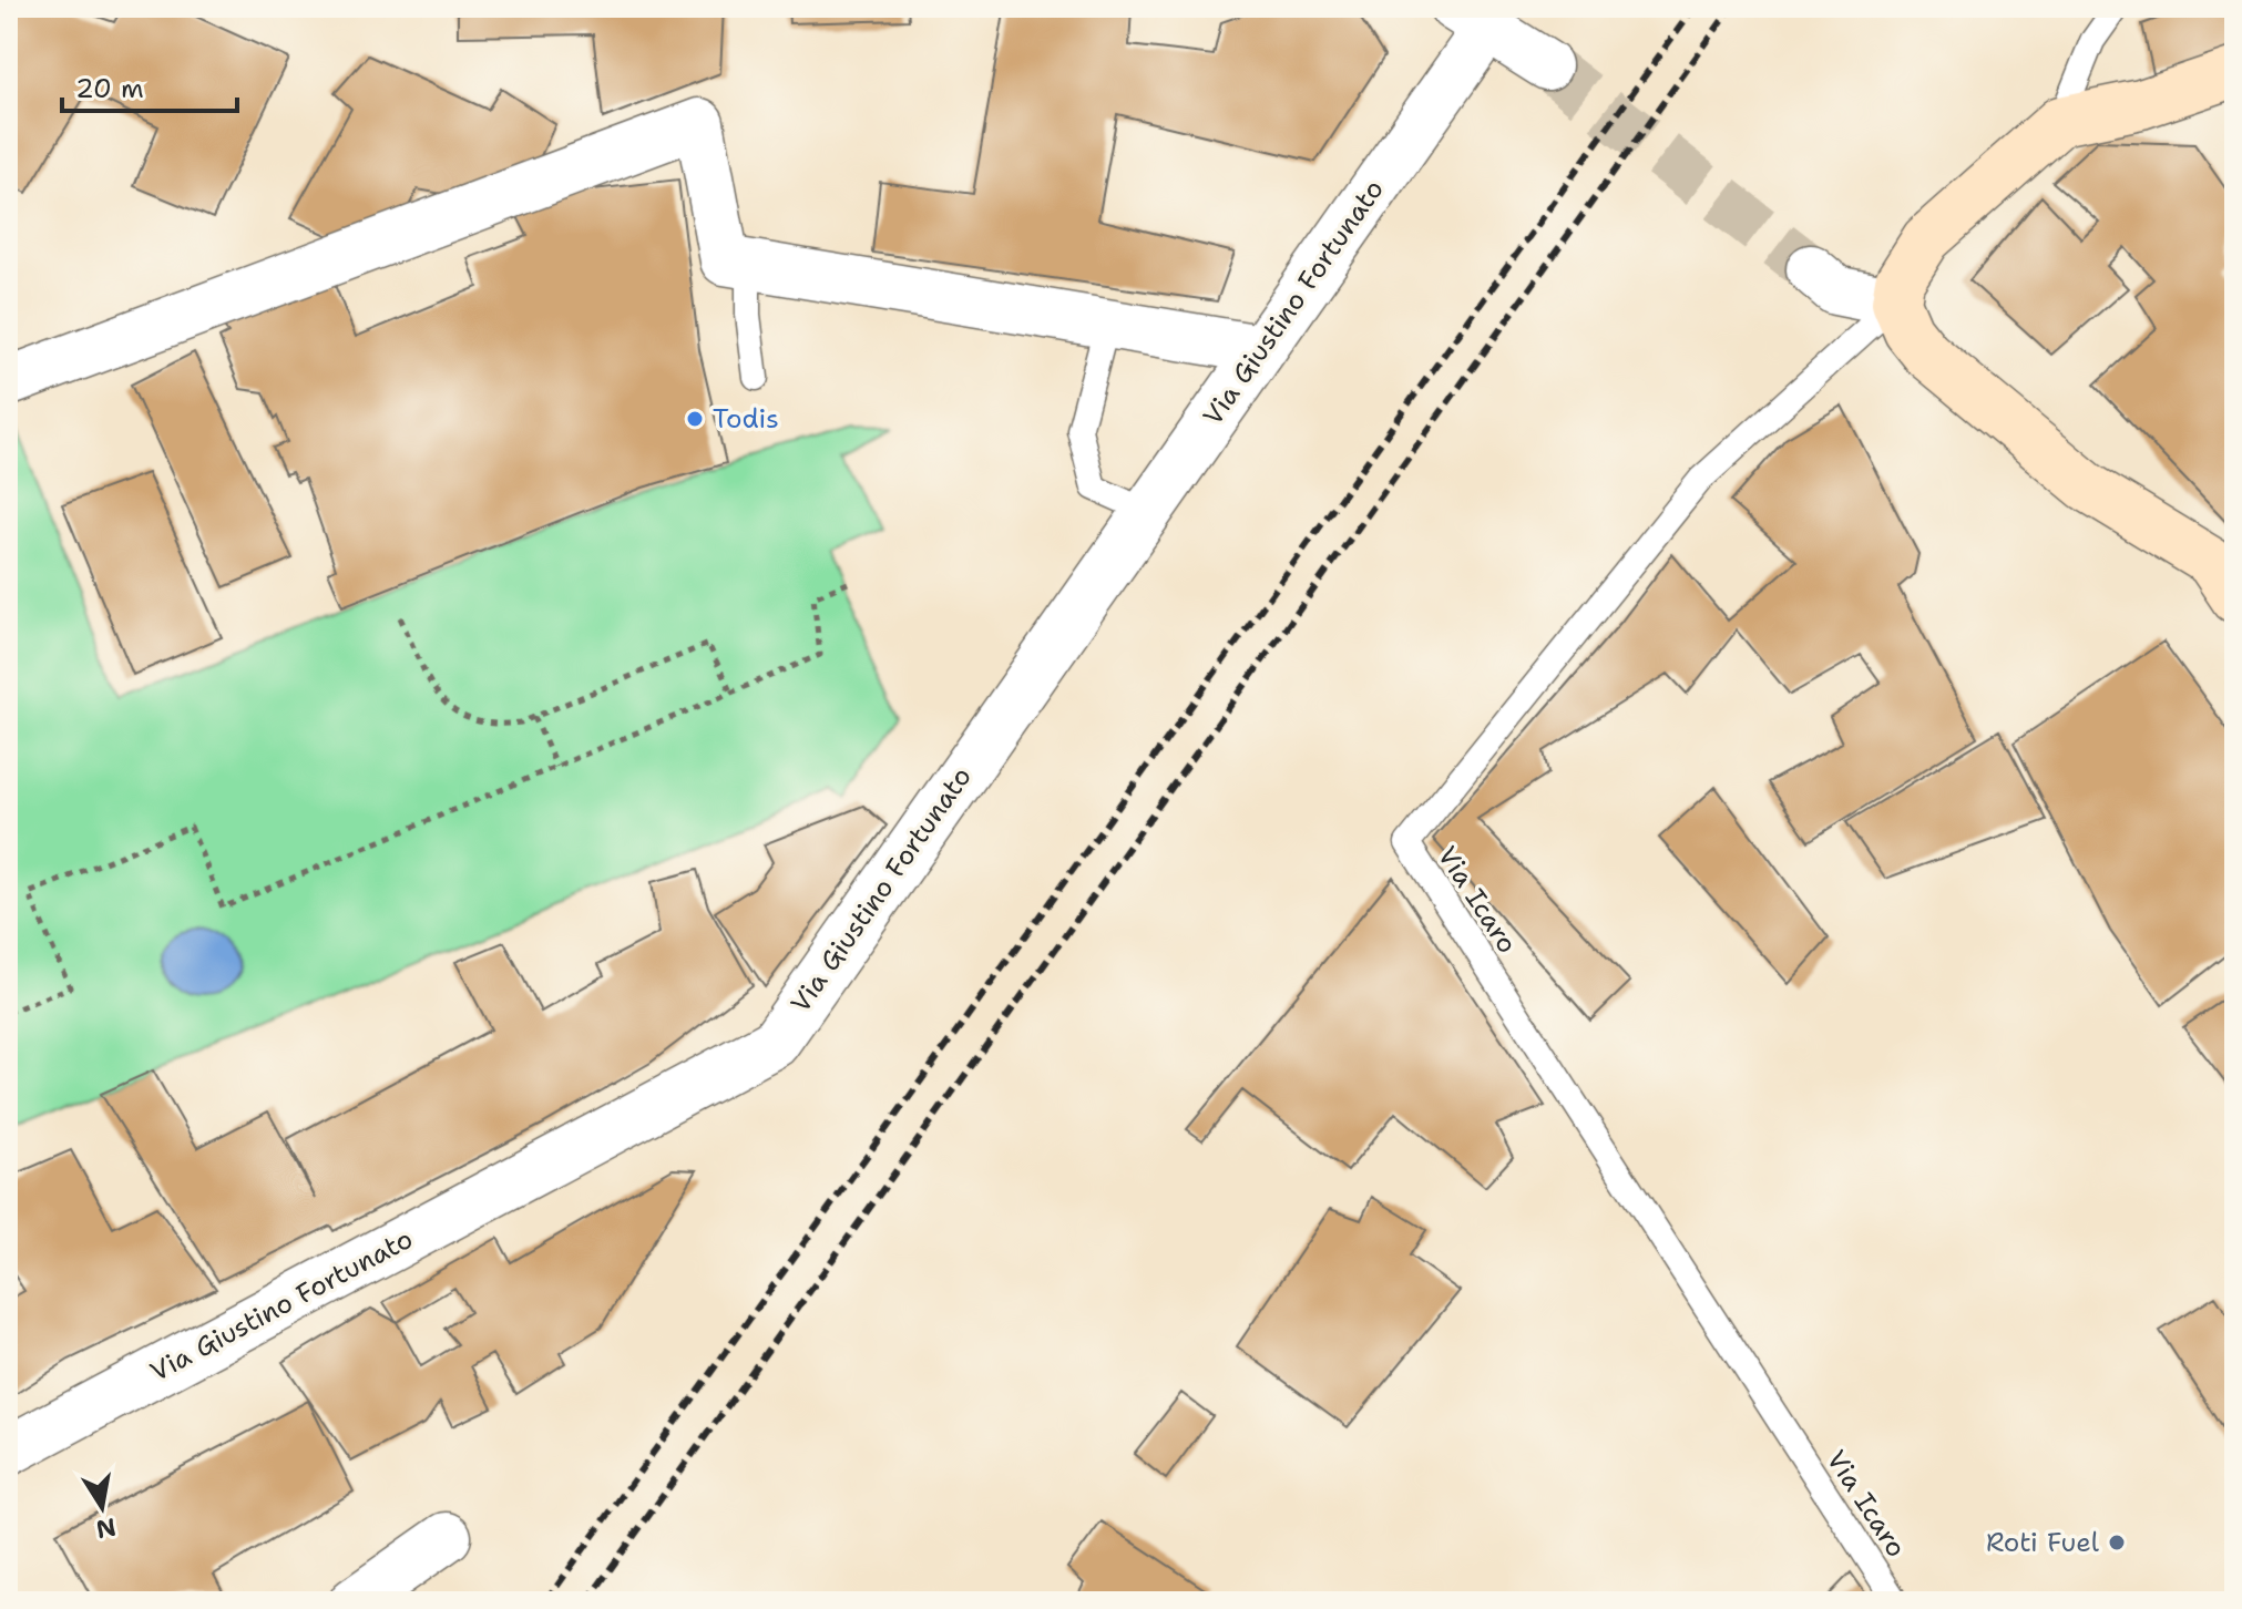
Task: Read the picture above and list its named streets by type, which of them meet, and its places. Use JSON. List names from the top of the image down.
{
  "streets": {
    "street": ["Via Giustino Fortunato"],
    "lane": ["Via Icaro"]
  },
  "places": ["Todis", "Roti Fuel"],
  "scale_bar": "20 m",
  "north": "bottom"
}
